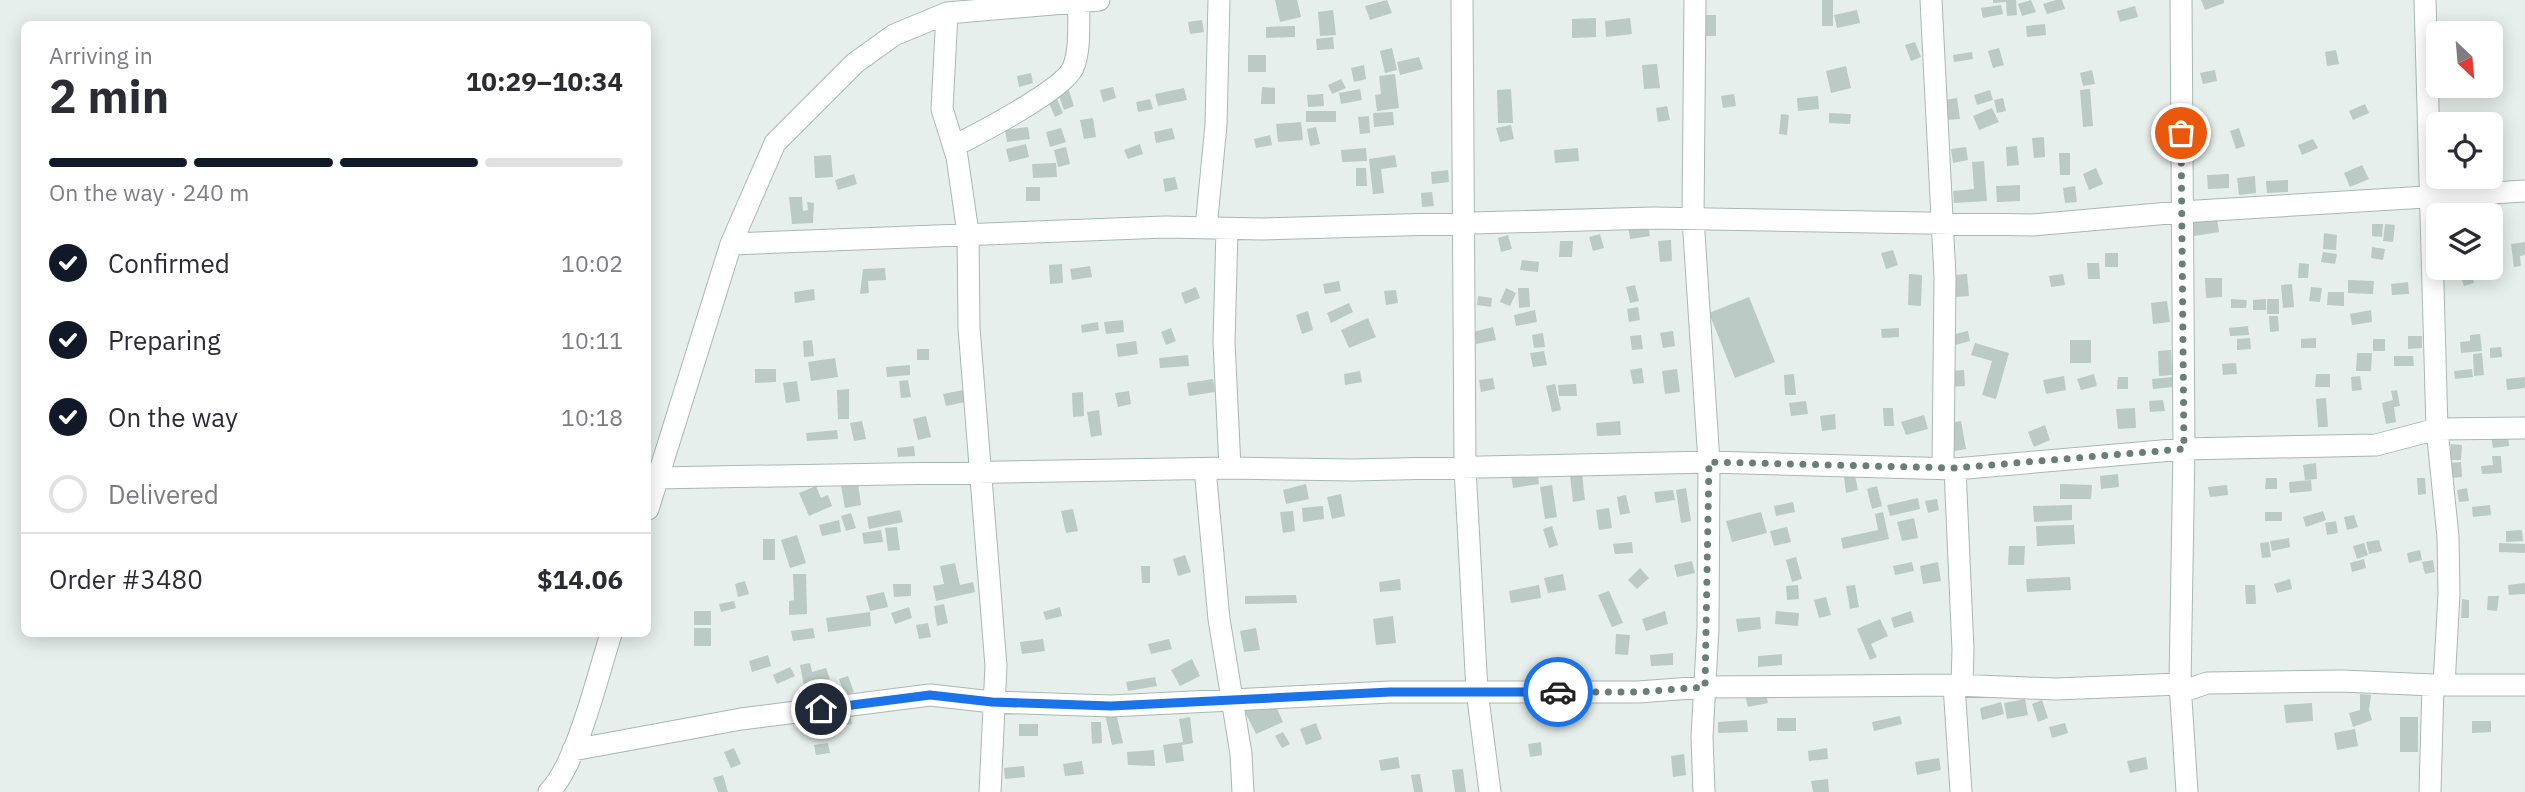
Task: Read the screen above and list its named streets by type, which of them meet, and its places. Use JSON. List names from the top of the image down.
{
  "north": "bottom right",
  "page": {
    "heading": ["2 min", "Arriving in", "10:29–10:34"],
    "panel": ["Order #3480", "$14.06"],
    "bar": "On the way · 240 m",
    "list": [
      ["Confirmed", "10:02"],
      ["Preparing", "10:11"],
      ["On the way", "10:18"],
      "Delivered"
    ]
  }
}
